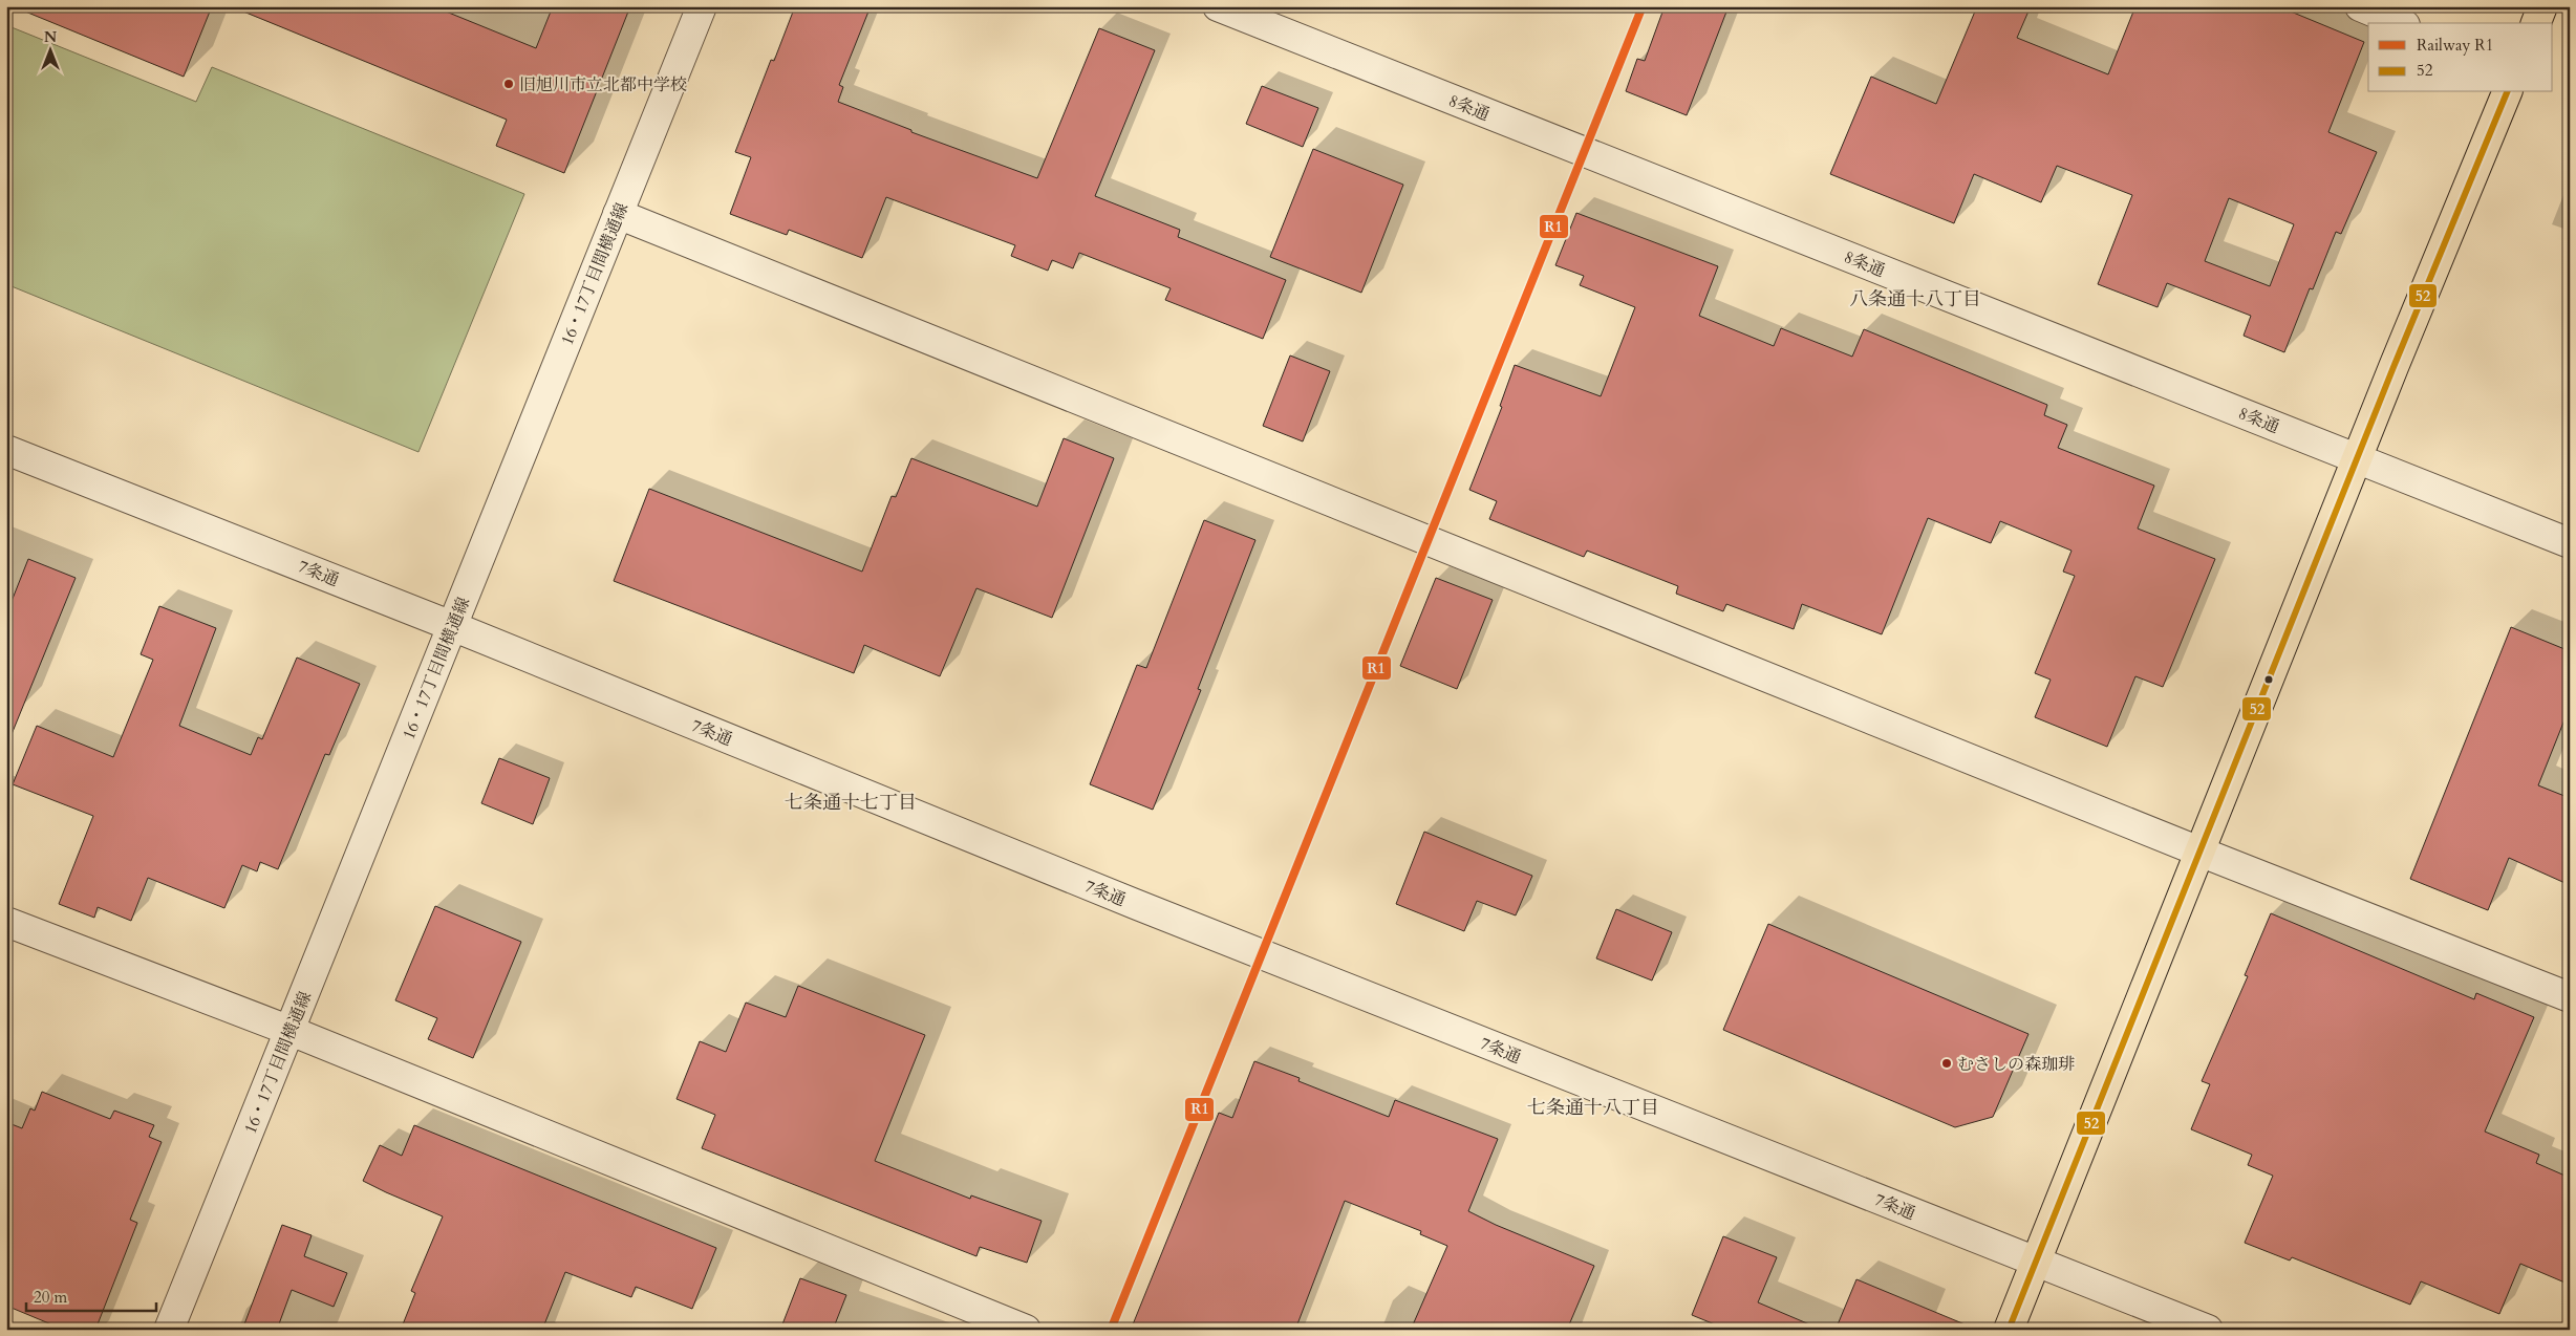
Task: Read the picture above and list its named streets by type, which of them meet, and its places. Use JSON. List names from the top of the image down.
{
  "streets": {
    "street": ["8条通", "16・17丁目間横通線", "7条通"]
  },
  "crossings": [
    ["16・17丁目間横通線", "7条通"]
  ],
  "districts": ["八条通十八丁目", "七条通十七丁目", "七条通十八丁目"],
  "places": ["旧旭川市立北都中学校", "むさしの森珈琲"],
  "lines": ["rail line R1", "transit line 52"],
  "legend": ["Railway R1", "52"],
  "scale_bar": "20 m",
  "north": "top"
}
